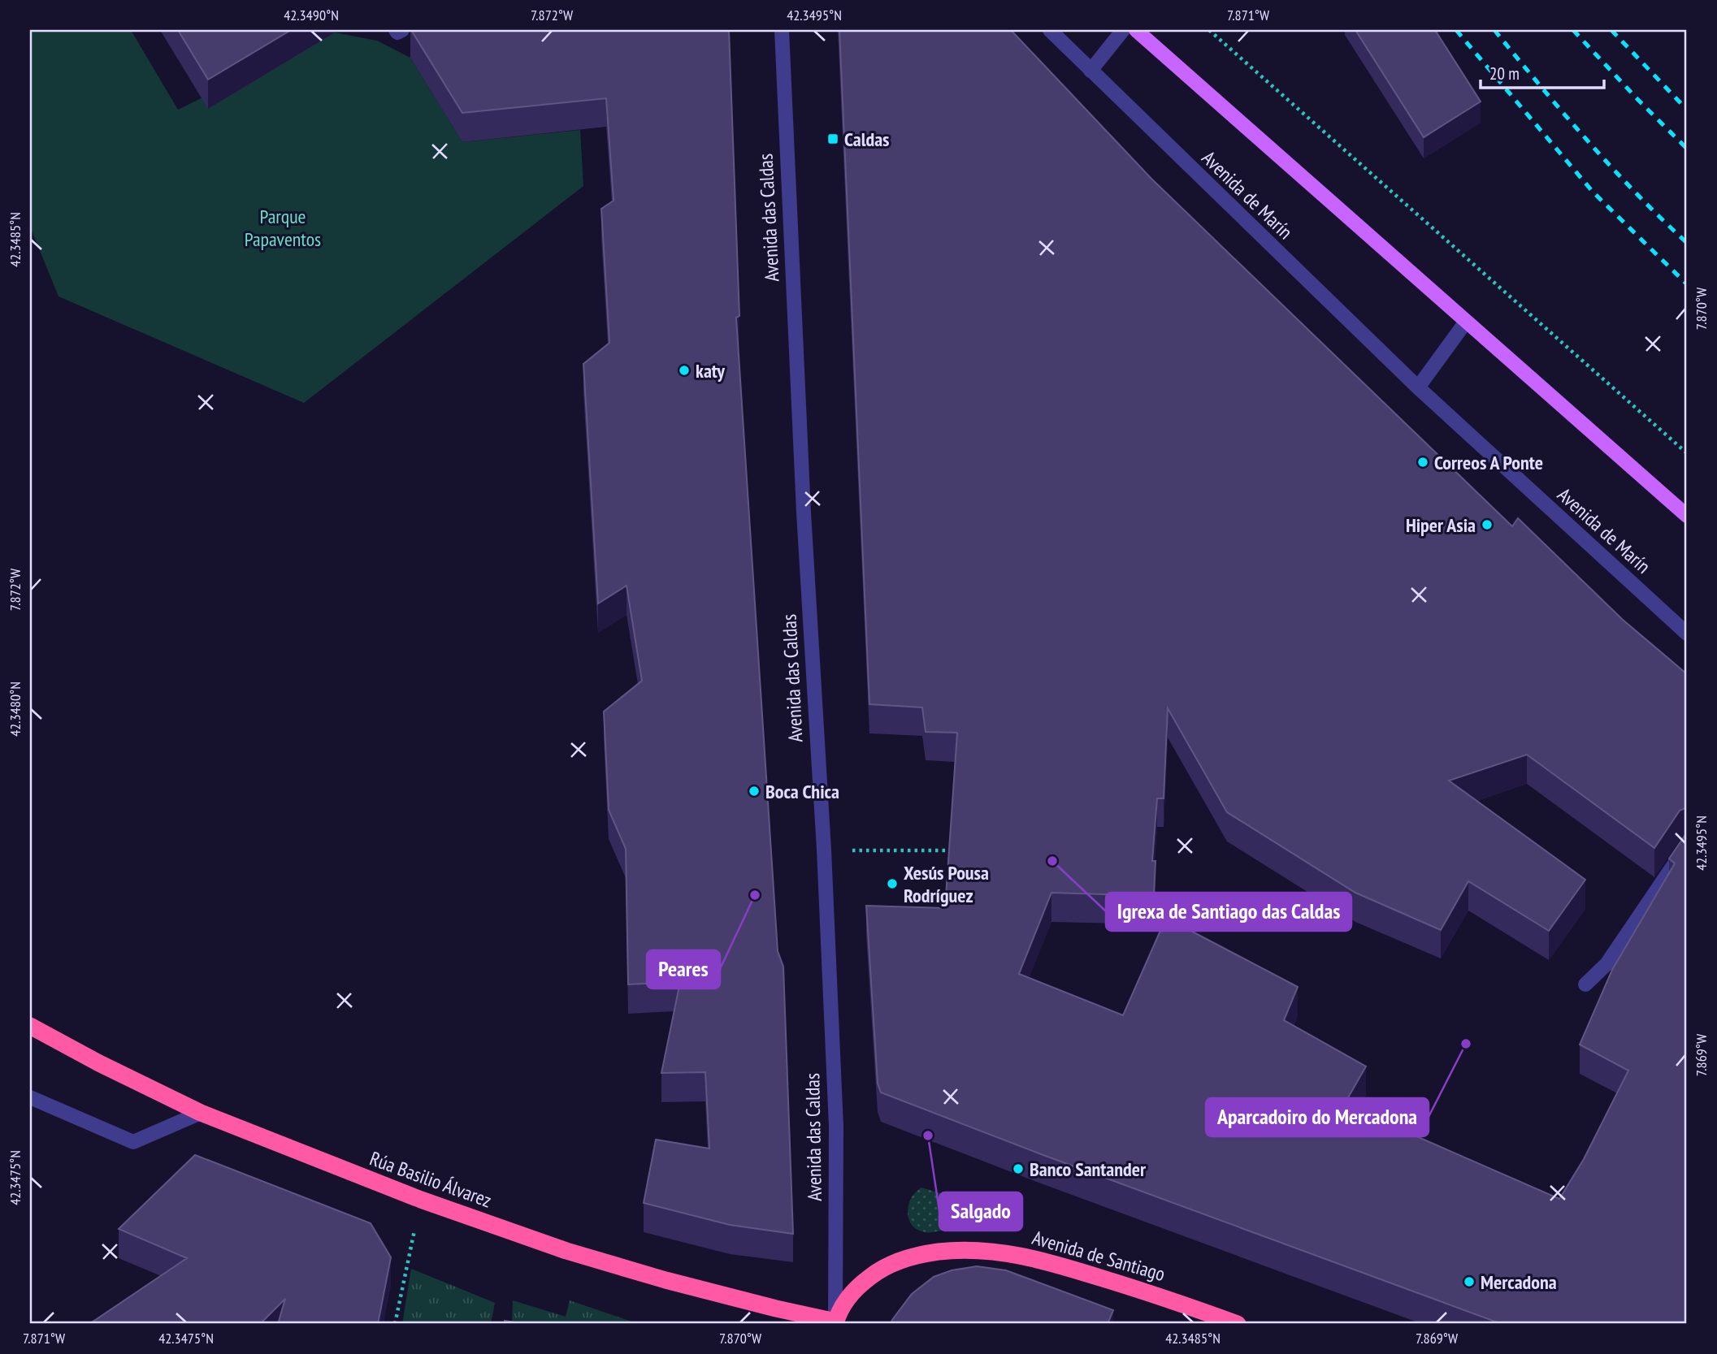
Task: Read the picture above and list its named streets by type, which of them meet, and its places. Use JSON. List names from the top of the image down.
{
  "streets": {
    "highway": ["Rúa Basilio Álvarez", "Avenida de Santiago"],
    "street": ["Avenida de Marín", "Avenida das Caldas"]
  },
  "crossings": [
    ["Avenida das Caldas", "Rúa Basilio Álvarez"],
    ["Avenida das Caldas", "Avenida de Santiago"],
    ["Rúa Basilio Álvarez", "Avenida de Santiago"]
  ],
  "parks": ["Parque Papaventos"],
  "places": {
    "transit": ["Caldas"],
    "other": [
      "katy",
      "Correos A Ponte",
      "Hiper Asia",
      "Boca Chica",
      "Igrexa de Santiago das Caldas",
      "Xesús Pousa Rodríguez",
      "Peares",
      "Aparcadoiro do Mercadona",
      "Salgado",
      "Banco Santander",
      "Mercadona"
    ]
  },
  "scale_bar": "20 m",
  "coordinates": [
    "42.3490°N",
    "7.872°W",
    "42.3495°N",
    "7.871°W",
    "42.3485°N",
    "7.870°W",
    "42.3480°N",
    "7.869°W",
    "42.3475°N"
  ]
}
